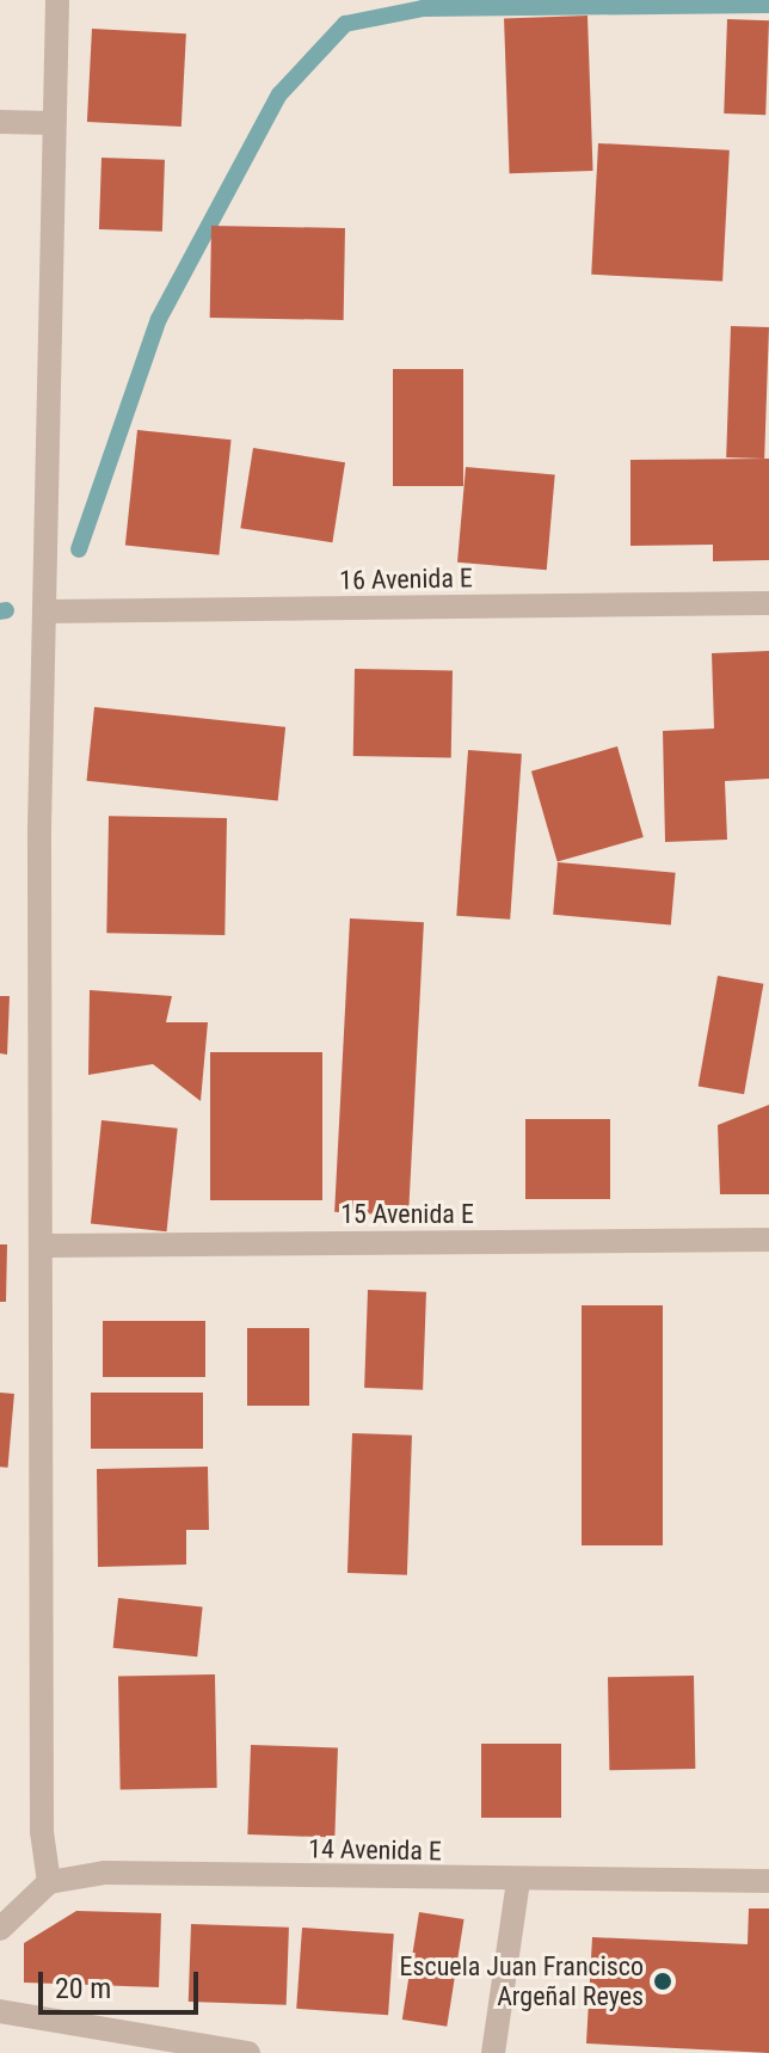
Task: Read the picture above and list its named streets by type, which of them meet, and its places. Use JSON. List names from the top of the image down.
{
  "streets": {
    "street": ["16 Avenida E", "15 Avenida E", "14 Avenida E"]
  },
  "places": ["Escuela Juan Francisco Argeñal Reyes"],
  "scale_bar": "20 m"
}
